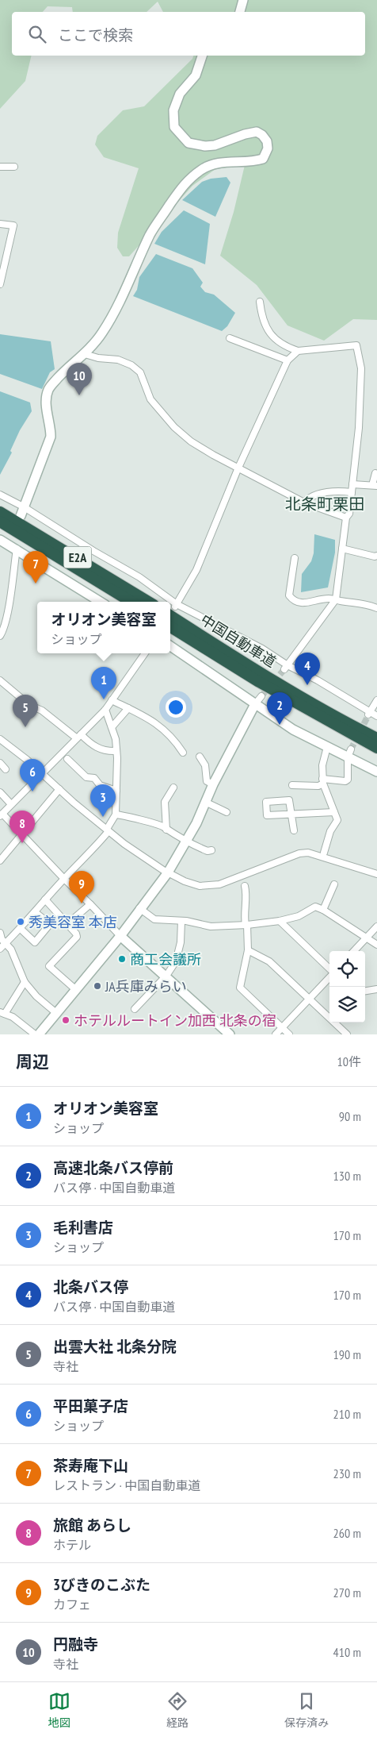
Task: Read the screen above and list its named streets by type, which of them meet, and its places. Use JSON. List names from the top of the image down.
{
  "streets": {
    "highway": ["E2A", "中国自動車道"]
  },
  "districts": ["北条町栗田"],
  "places": [
    "秀美容室 本店",
    "商工会議所",
    "JA兵庫みらい",
    "ホテルルートイン加西 北条の宿"
  ],
  "page": {
    "search": "ここで検索",
    "pins": [
      "10",
      "7",
      "4",
      "1",
      "2",
      "5",
      "6",
      "3",
      "8",
      "9"
    ],
    "popup": ["オリオン美容室", "ショップ"],
    "heading": ["周辺", "10件"],
    "list": [
      {
        "mark": "1",
        "name": "オリオン美容室",
        "note": "ショップ",
        "value": "90 m"
      },
      {
        "mark": "2",
        "name": "高速北条バス停前",
        "note": "バス停 · 中国自動車道",
        "value": "130 m"
      },
      {
        "mark": "3",
        "name": "毛利書店",
        "note": "ショップ",
        "value": "170 m"
      },
      {
        "mark": "4",
        "name": "北条バス停",
        "note": "バス停 · 中国自動車道",
        "value": "170 m"
      },
      {
        "mark": "5",
        "name": "出雲大社 北条分院",
        "note": "寺社",
        "value": "190 m"
      },
      {
        "mark": "6",
        "name": "平田菓子店",
        "note": "ショップ",
        "value": "210 m"
      },
      {
        "mark": "7",
        "name": "茶寿庵下山",
        "note": "レストラン · 中国自動車道",
        "value": "230 m"
      },
      {
        "mark": "8",
        "name": "旅館 あらし",
        "note": "ホテル",
        "value": "260 m"
      },
      {
        "mark": "9",
        "name": "3びきのこぶた",
        "note": "カフェ",
        "value": "270 m"
      },
      {
        "mark": "10",
        "name": "円融寺",
        "note": "寺社",
        "value": "410 m"
      }
    ],
    "nav": ["地図", "経路", "保存済み"]
  }
}
